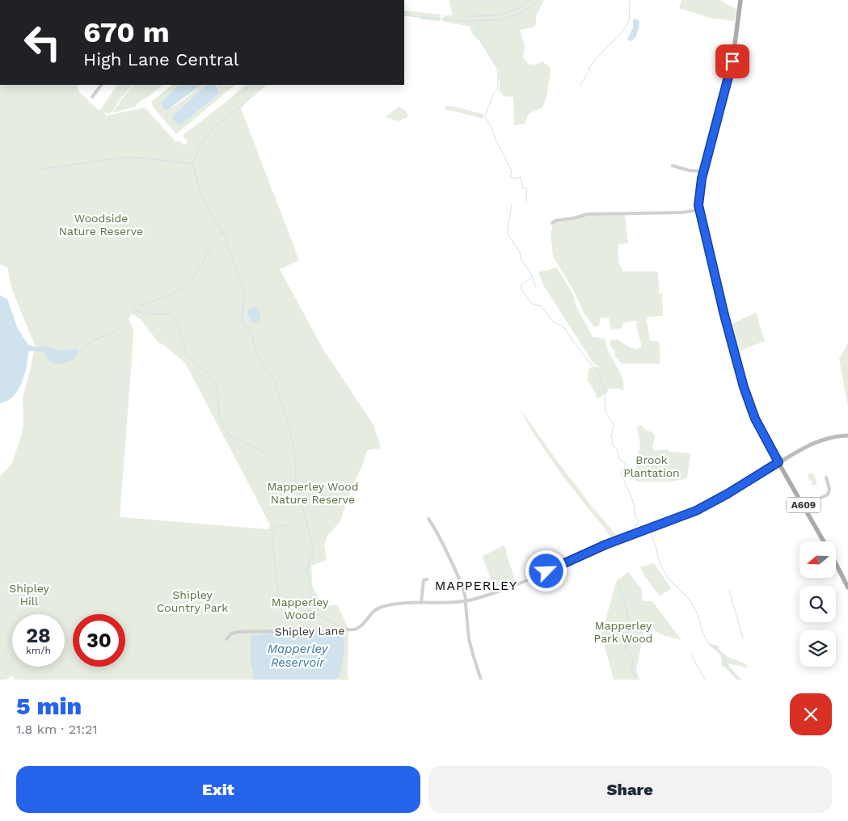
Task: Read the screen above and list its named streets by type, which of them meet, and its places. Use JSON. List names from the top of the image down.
{
  "streets": {
    "main road": ["A609"],
    "street": ["Shipley Lane"]
  },
  "crossings": [
    ["A609", "Shipley Lane"]
  ],
  "districts": ["MAPPERLEY"],
  "water": ["Mapperley Reservoir"],
  "parks": [
    "Woodside Nature Reserve",
    "Brook Plantation",
    "Mapperley Wood Nature Reserve",
    "Shipley Hill",
    "Shipley Country Park",
    "Mapperley Wood",
    "Mapperley Park Wood"
  ],
  "north": "left",
  "page": {
    "turn": ["670 m", "High Lane Central"],
    "speed": "28 km/h",
    "limit": "30",
    "heading": ["5 min", "1.8 km · 21:21"],
    "buttons": ["Exit", "Share"]
  }
}
